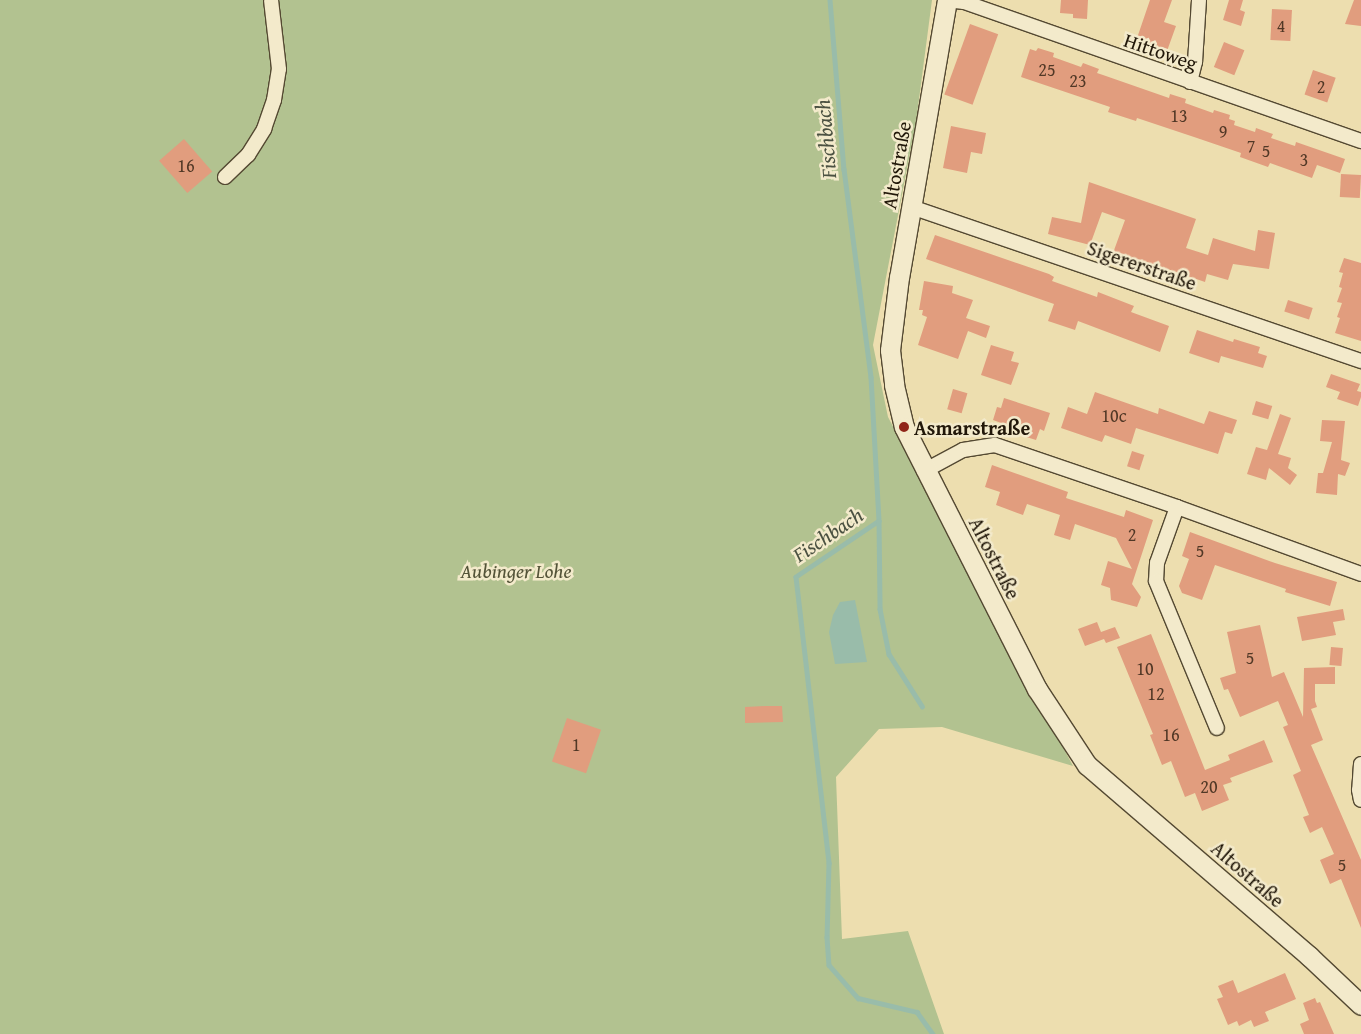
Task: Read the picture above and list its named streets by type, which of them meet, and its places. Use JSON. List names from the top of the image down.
{
  "streets": {
    "main road": ["Altostraße"],
    "street": ["Hittoweg", "Sigererstraße"]
  },
  "crossings": [
    ["Hittoweg", "Altostraße"],
    ["Altostraße", "Sigererstraße"]
  ],
  "water": ["Fischbach"],
  "parks": ["Aubinger Lohe"],
  "places": ["Asmarstraße"],
  "house_numbers": [
    "4",
    "25",
    "23",
    "2",
    "13",
    "9",
    "7",
    "5",
    "3",
    "16",
    "10c",
    "2",
    "5",
    "5",
    "10",
    "12",
    "16",
    "1",
    "20",
    "5"
  ]
}
